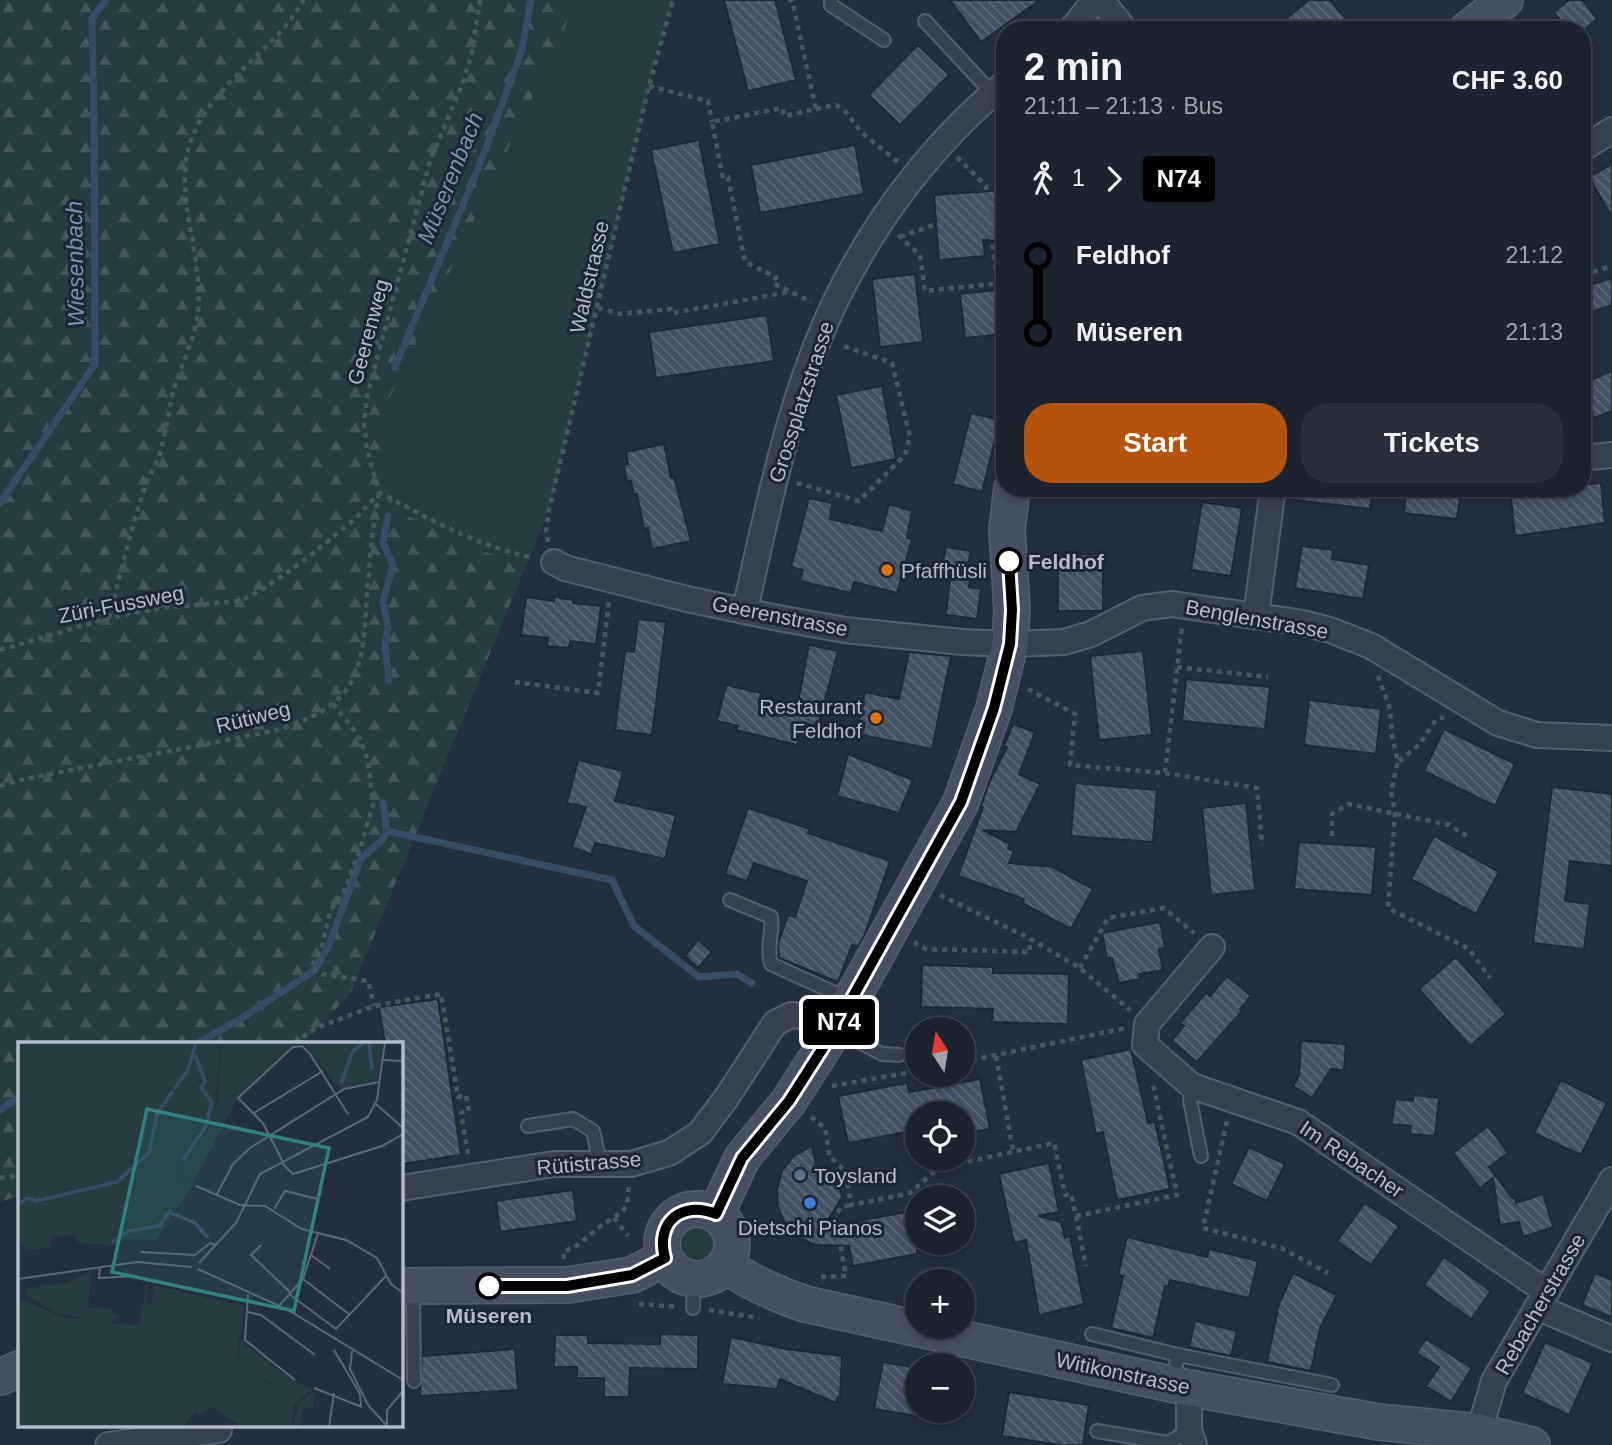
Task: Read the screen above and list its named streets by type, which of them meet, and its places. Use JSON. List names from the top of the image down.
{
  "streets": {
    "main road": ["Witikonstrasse"],
    "street": [
      "Grossplatzstrasse",
      "Geerenstrasse",
      "Benglenstrasse",
      "Im Rebacher",
      "Rütistrasse",
      "Rebacherstrasse"
    ],
    "path": [
      "Waldstrasse",
      "Geerenweg",
      "Züri-Fussweg",
      "Rütiweg"
    ]
  },
  "crossings": [
    ["Waldstrasse", "Geerenstrasse"],
    ["Geerenweg", "Züri-Fussweg"],
    ["Geerenweg", "Rütiweg"],
    ["Grossplatzstrasse", "Geerenstrasse"],
    ["Züri-Fussweg", "Rütiweg"],
    ["Geerenstrasse", "Benglenstrasse"],
    ["Im Rebacher", "Rebacherstrasse"],
    ["Rebacherstrasse", "Witikonstrasse"]
  ],
  "water": ["Müserenbach", "Wiesenbach"],
  "places": [
    "Feldhof",
    "Pfaffhüsli",
    "Restaurant Feldhof",
    "Toysland",
    "Dietschi Pianos",
    "Müseren"
  ],
  "lines": ["bus line N74"],
  "north": "top",
  "page": {
    "on_map": "N74",
    "heading": ["2 min", "21:11 – 21:13 · Bus", "CHF 3.60"],
    "legs": ["1", "N74"],
    "list": [
      {
        "name": "Feldhof",
        "value": "21:12"
      },
      {
        "name": "Müseren",
        "value": "21:13"
      }
    ],
    "buttons": ["Start", "Tickets"],
    "map_buttons": ["+", "−"]
  }
}
